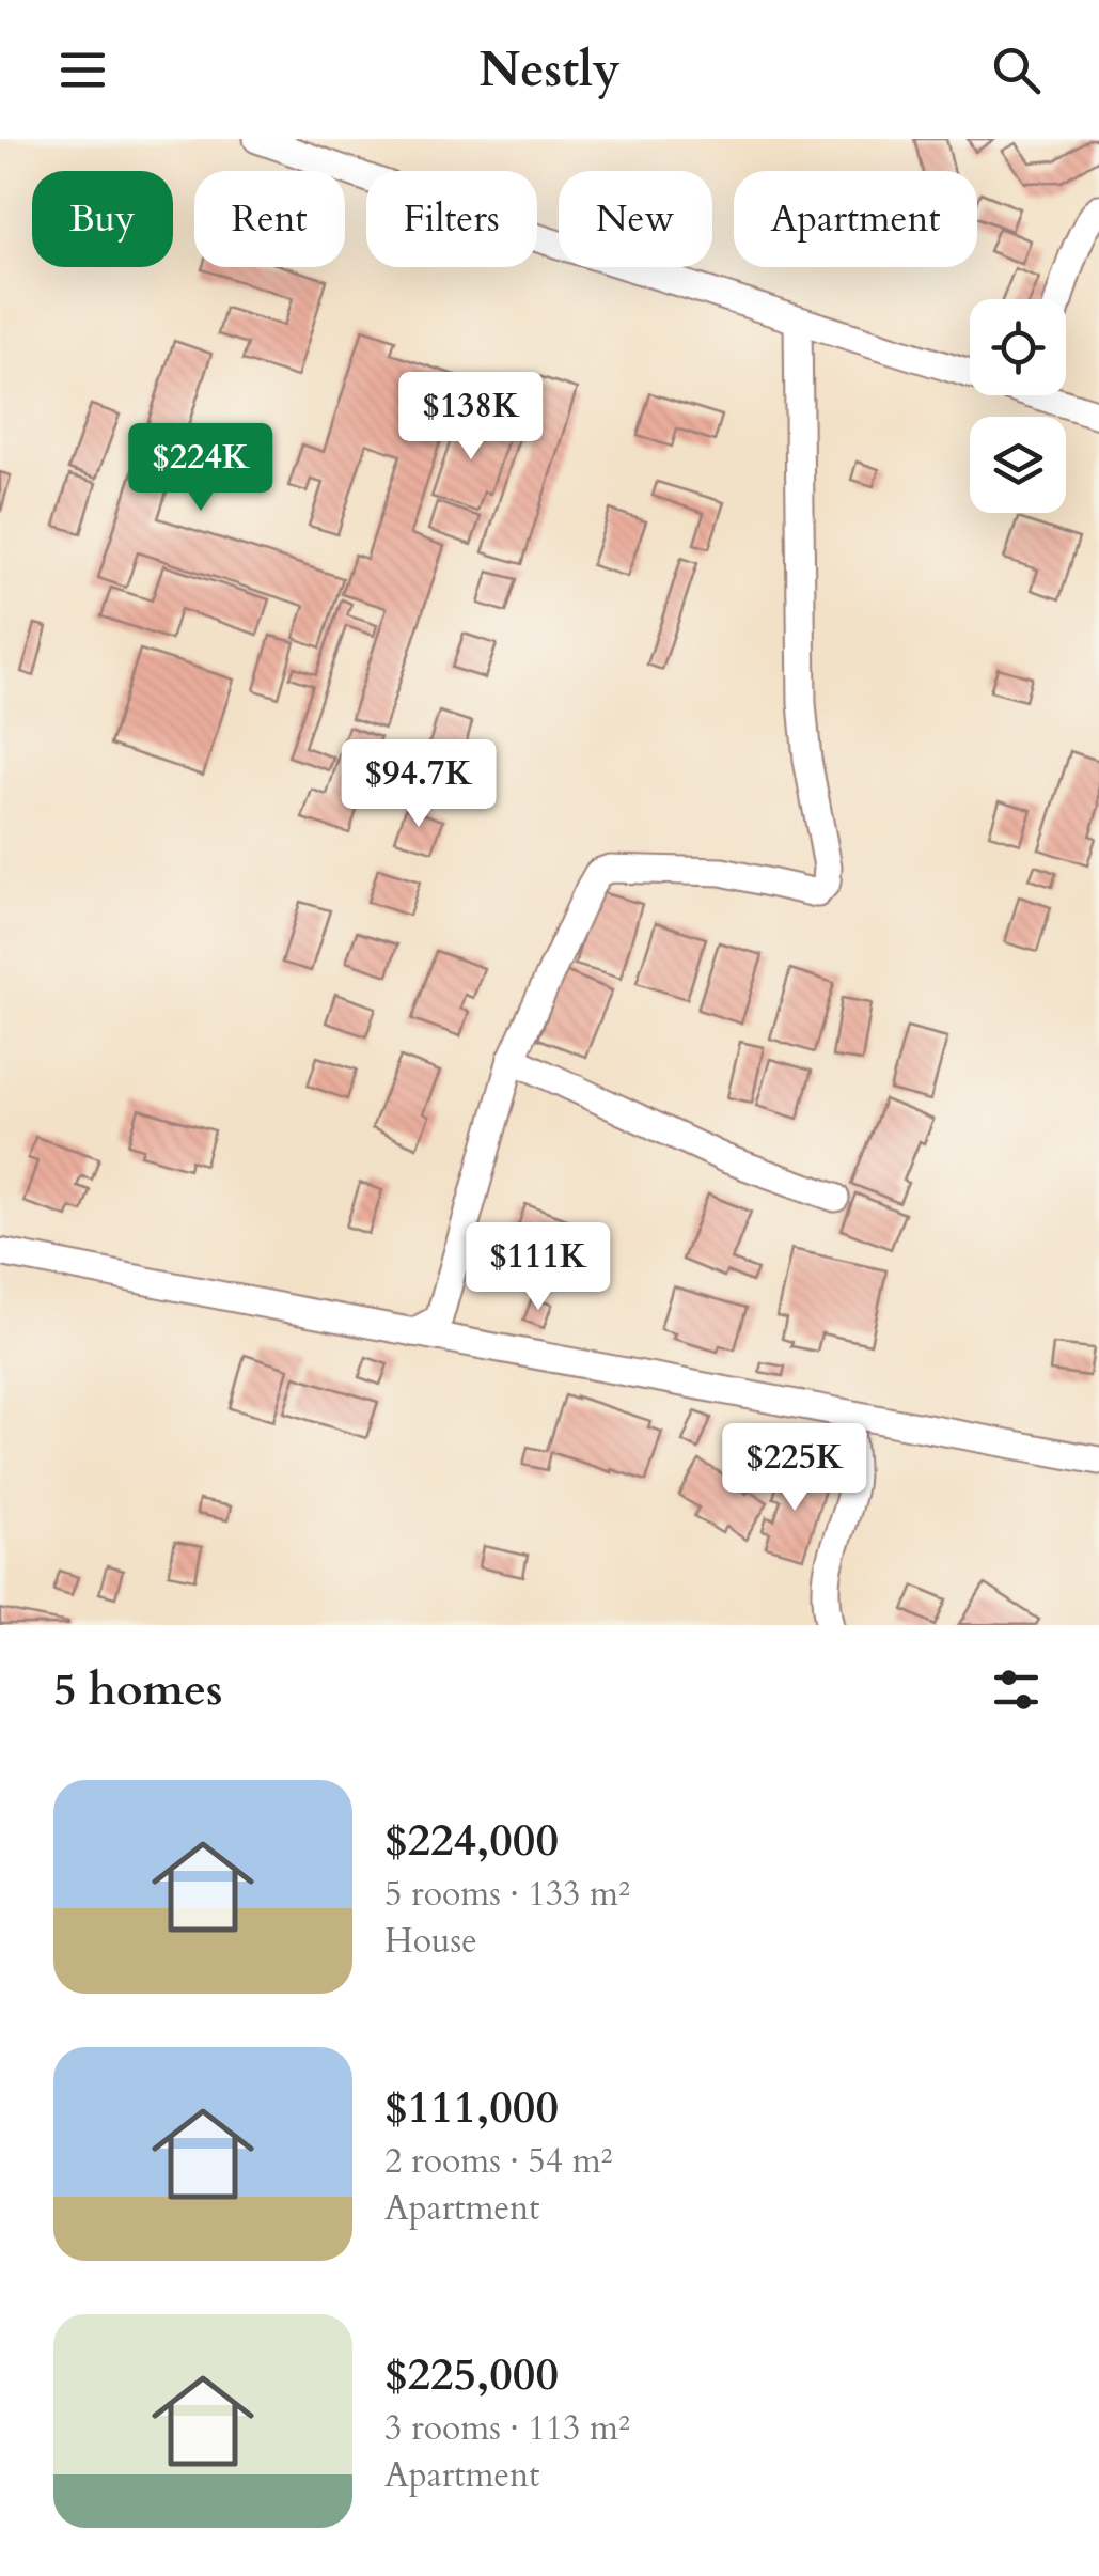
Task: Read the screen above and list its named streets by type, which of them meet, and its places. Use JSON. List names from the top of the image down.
{
  "page": {
    "header": "Nestly",
    "chip": [
      "Buy",
      "Rent",
      "Filters",
      "New",
      "Apartment"
    ],
    "price": [
      "$138K",
      "$224K",
      "$94.7K",
      "$111K",
      "$225K"
    ],
    "heading": "5 homes",
    "list": [
      {
        "name": "$224,000",
        "note": "5 rooms · 133 m² · House"
      },
      {
        "name": "$111,000",
        "note": "2 rooms · 54 m² · Apartment"
      },
      {
        "name": "$225,000",
        "note": "3 rooms · 113 m² · Apartment"
      }
    ]
  }
}
